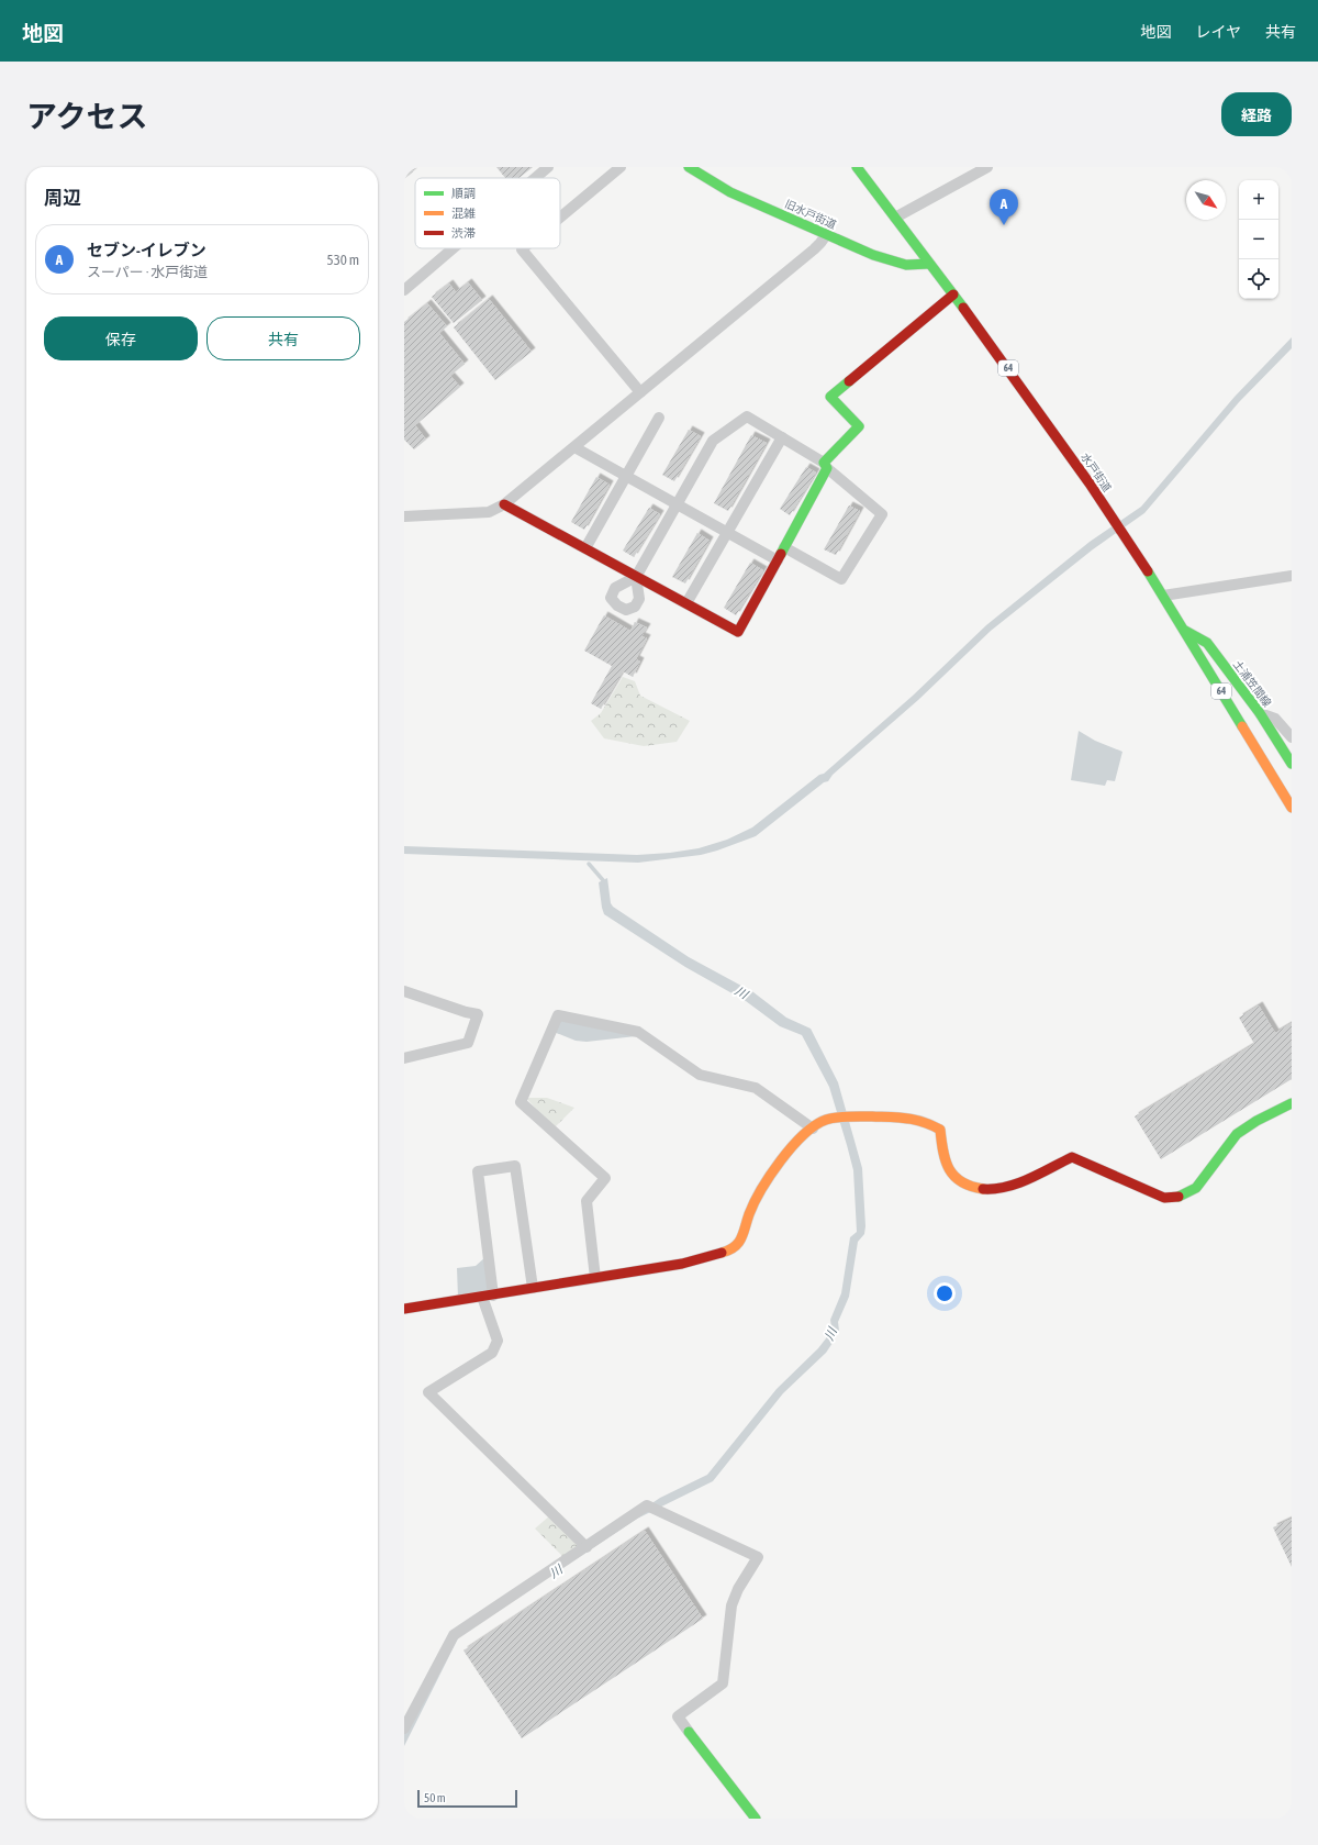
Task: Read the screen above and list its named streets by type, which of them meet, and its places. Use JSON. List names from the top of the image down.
{
  "streets": {
    "street": [
      "旧水戸街道",
      "64",
      "水戸街道",
      "土浦笠間線"
    ]
  },
  "crossings": [
    ["旧水戸街道", "水戸街道"],
    ["水戸街道", "土浦笠間線"]
  ],
  "water": ["川"],
  "legend": ["順調", "混雑", "渋滞"],
  "scale_bar": "50 m",
  "north": "bottom right",
  "page": {
    "header": "地図",
    "nav": ["地図", "レイヤ", "共有"],
    "title": "アクセス",
    "buttons": [
      "経路",
      ["保存", "共有"]
    ],
    "heading": "周辺",
    "map_buttons": ["+", "−"],
    "pins": "A",
    "list": [
      {
        "mark": "A",
        "name": "セブン-イレブン",
        "note": "スーパー · 水戸街道",
        "value": "530 m"
      }
    ],
    "scale": "50 m"
  }
}
